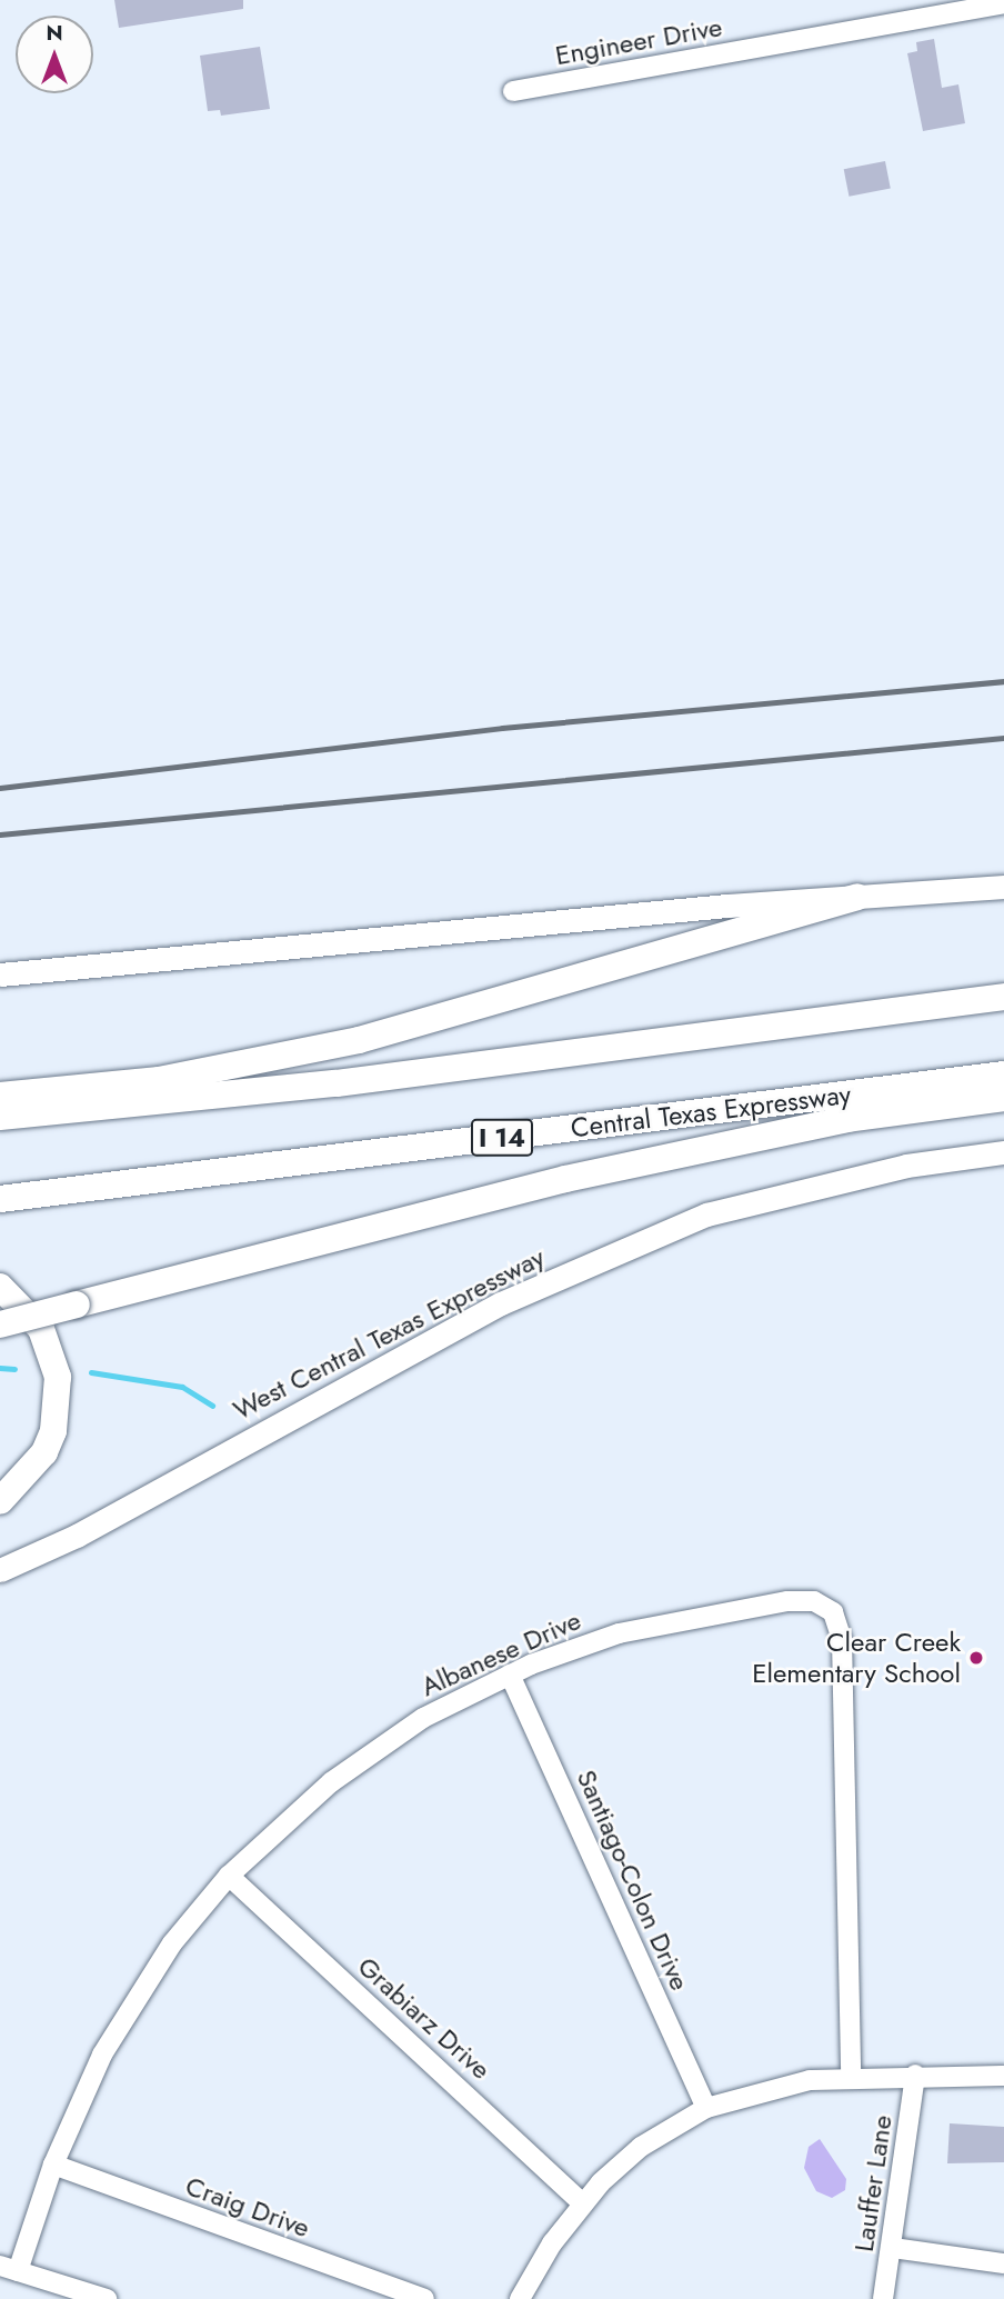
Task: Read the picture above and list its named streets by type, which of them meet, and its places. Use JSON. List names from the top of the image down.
{
  "streets": {
    "highway": ["Central Texas Expressway", "I 14"],
    "main road": ["West Central Texas Expressway"],
    "street": [
      "Engineer Drive",
      "Albanese Drive",
      "Santiago-Colon Drive",
      "Grabiarz Drive",
      "Lauffer Lane",
      "Craig Drive"
    ]
  },
  "crossings": [
    ["Albanese Drive", "Santiago-Colon Drive"],
    ["Albanese Drive", "Grabiarz Drive"],
    ["Albanese Drive", "Craig Drive"]
  ],
  "places": ["Clear Creek Elementary School"],
  "north": "top"
}
